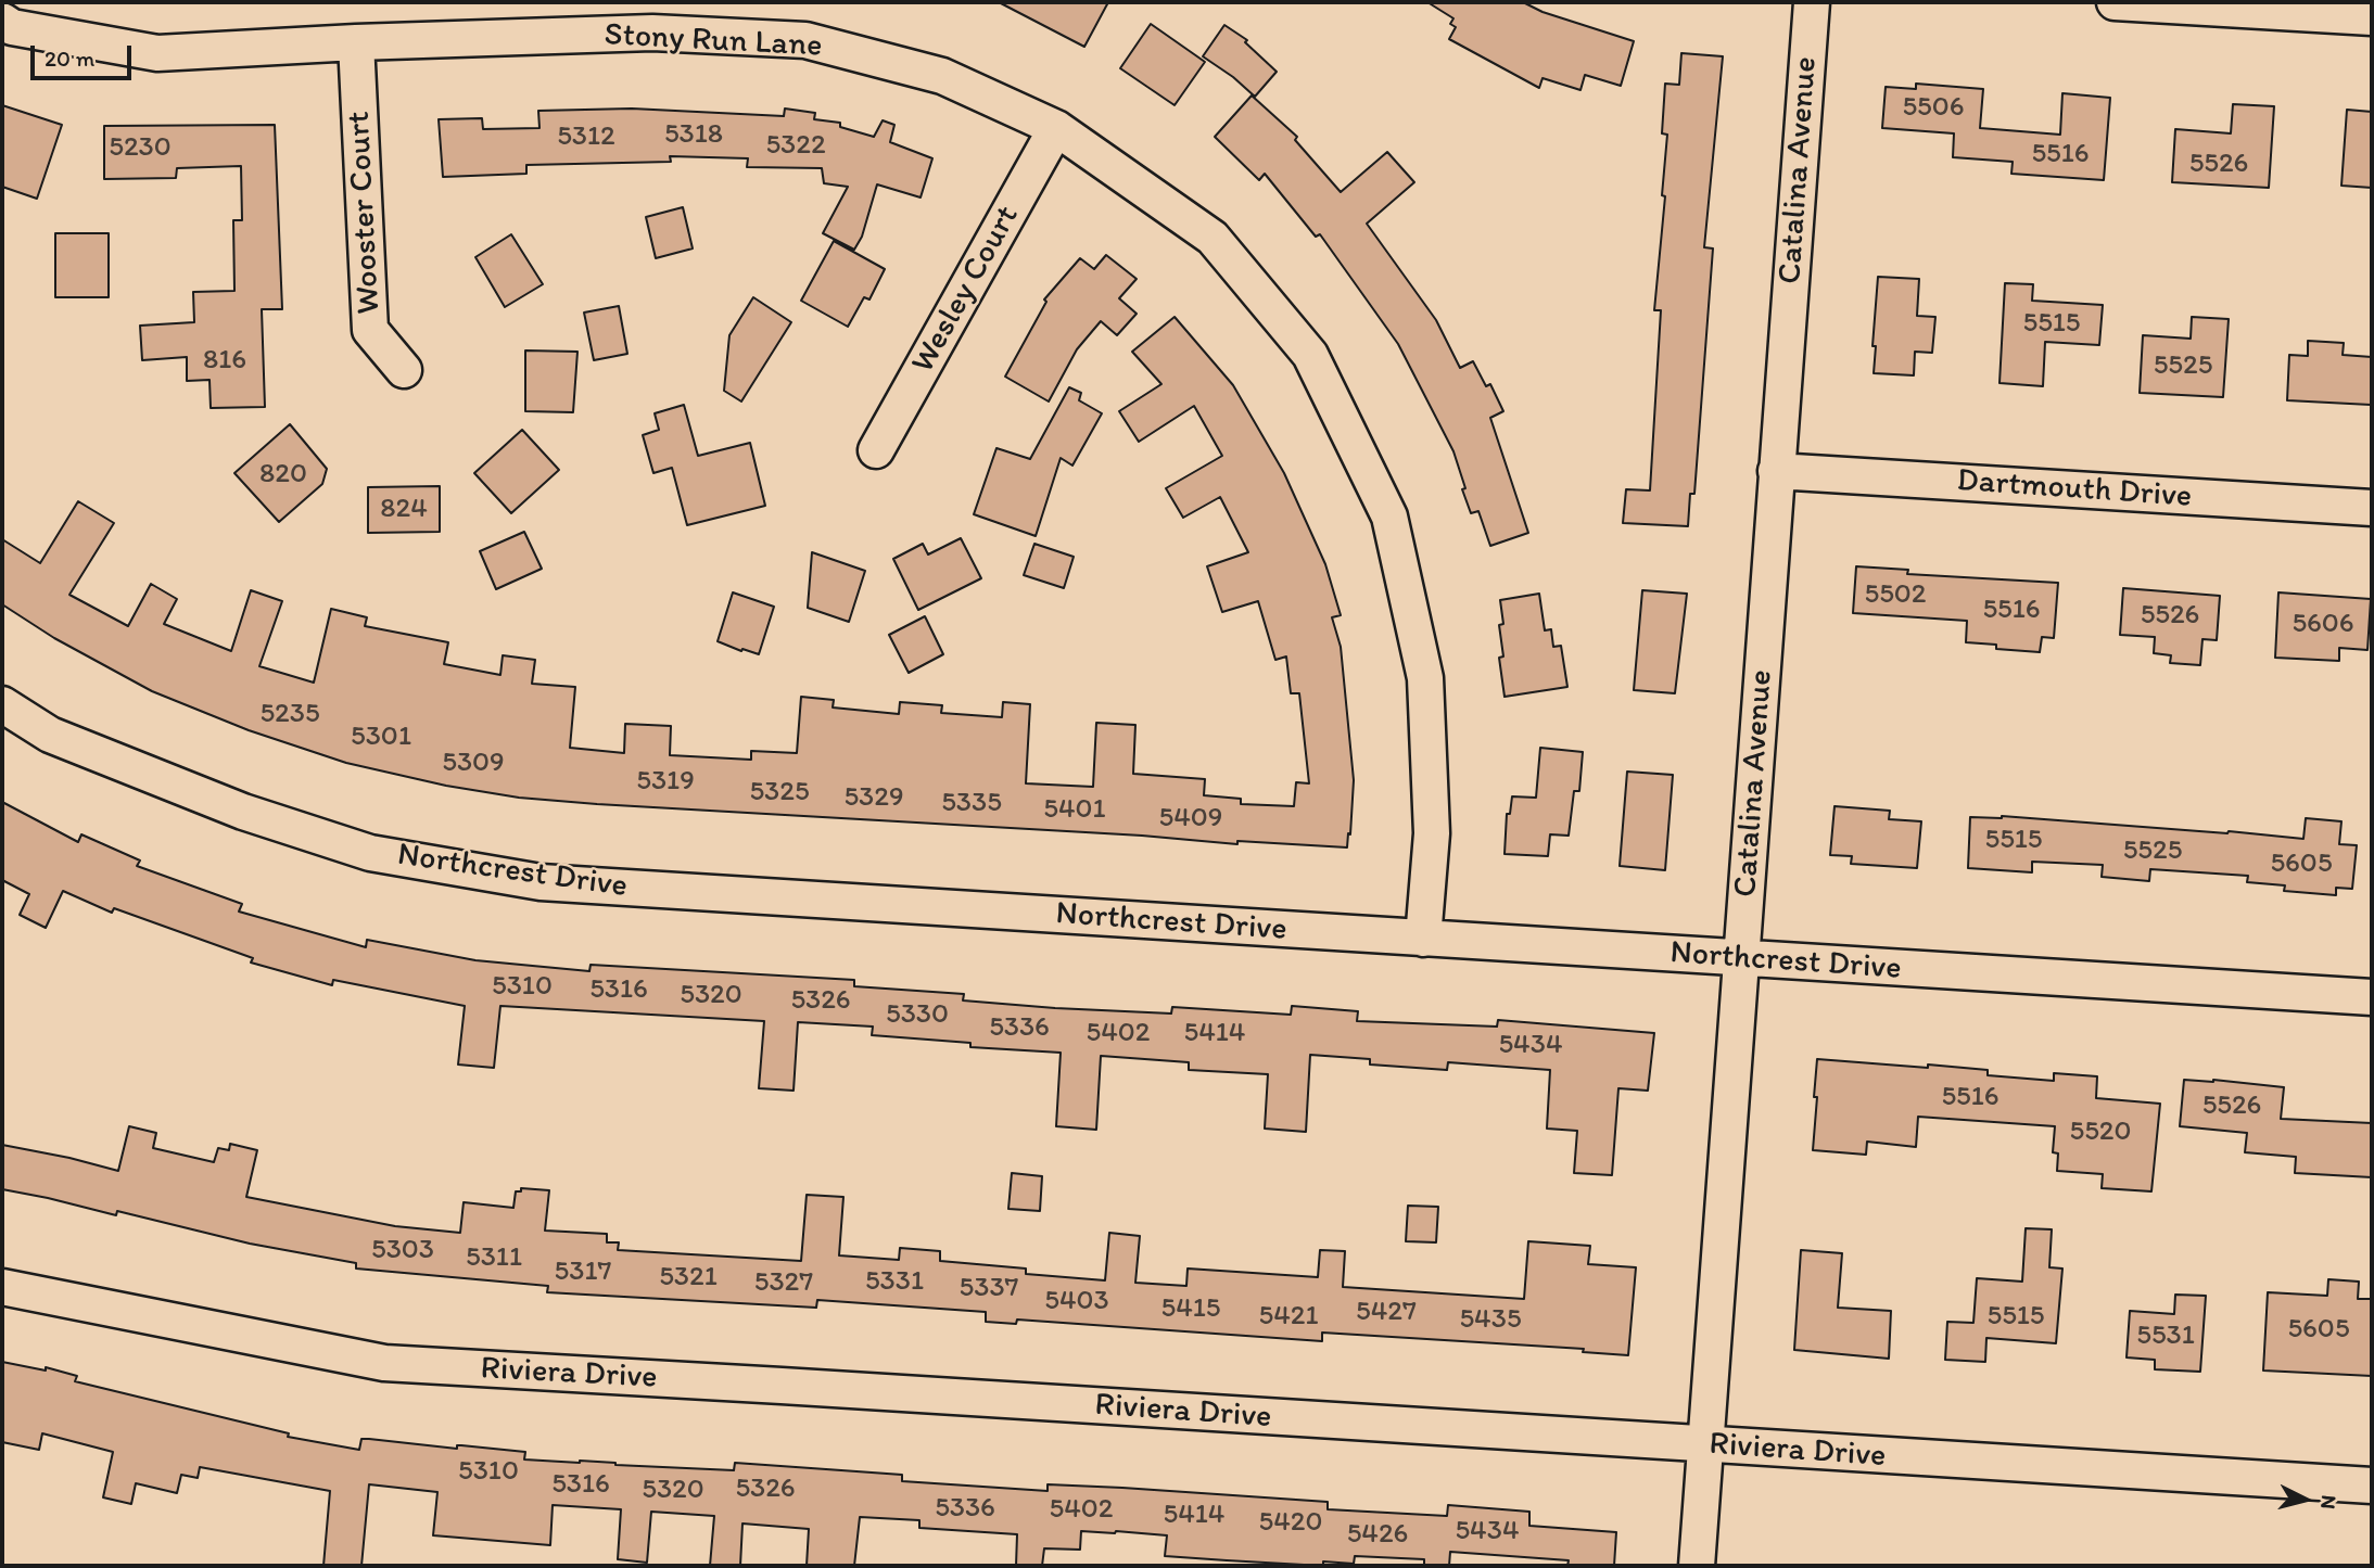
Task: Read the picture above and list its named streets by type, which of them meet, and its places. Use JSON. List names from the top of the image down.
{
  "streets": {
    "street": [
      "Stony Run Lane",
      "Catalina Avenue",
      "Wooster Court",
      "Wesley Court",
      "Dartmouth Drive",
      "Northcrest Drive",
      "Riviera Drive"
    ]
  },
  "crossings": [
    ["Stony Run Lane", "Wooster Court"],
    ["Stony Run Lane", "Wesley Court"],
    ["Stony Run Lane", "Northcrest Drive"],
    ["Catalina Avenue", "Dartmouth Drive"],
    ["Catalina Avenue", "Northcrest Drive"],
    ["Catalina Avenue", "Riviera Drive"]
  ],
  "house_numbers": [
    "5506",
    "5318",
    "5312",
    "5322",
    "5230",
    "5516",
    "5526",
    "5515",
    "816",
    "5525",
    "820",
    "824",
    "5502",
    "5516",
    "5526",
    "5606",
    "5235",
    "5301",
    "5309",
    "5319",
    "5325",
    "5329",
    "5335",
    "5401",
    "5409",
    "5515",
    "5525",
    "5605",
    "5310",
    "5316",
    "5320",
    "5326",
    "5330",
    "5336",
    "5402",
    "5414",
    "5434",
    "5516",
    "5526",
    "5520",
    "5303",
    "5311",
    "5317",
    "5321",
    "5331",
    "5327",
    "5337",
    "5403",
    "5415",
    "5427",
    "5421",
    "5515",
    "5435",
    "5605",
    "5531",
    "5310",
    "5316",
    "5326",
    "5320",
    "5336",
    "5402",
    "5414",
    "5420",
    "5434",
    "5426"
  ],
  "scale_bar": "20 m",
  "north": "right"
}
